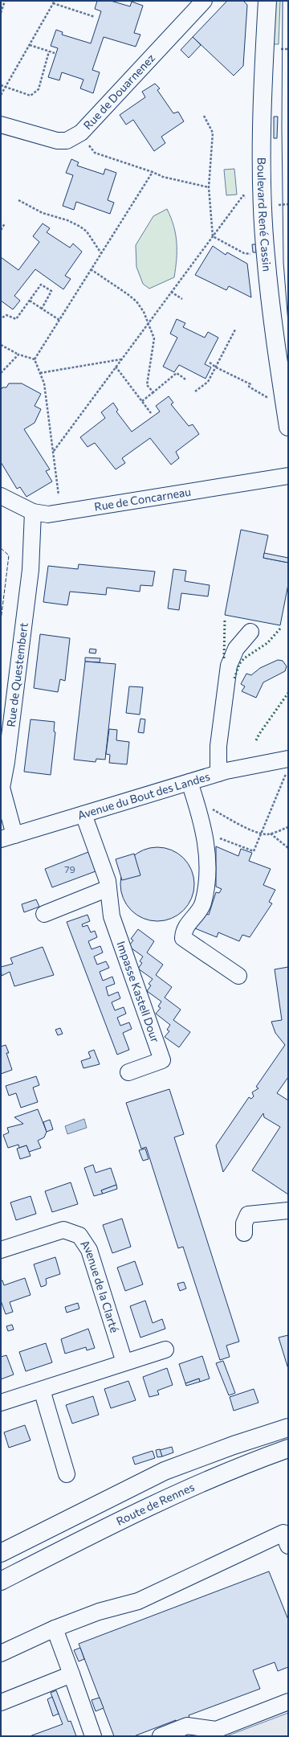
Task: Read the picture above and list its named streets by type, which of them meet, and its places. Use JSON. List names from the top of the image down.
{
  "streets": {
    "main road": ["Boulevard René Cassin", "Route de Rennes"],
    "street": [
      "Rue de Douarnenez",
      "Rue de Concarneau",
      "Rue de Questembert",
      "Avenue du Bout des Landes",
      "Impasse Kastell Dour",
      "Avenue de la Clarté"
    ]
  },
  "crossings": [
    ["Rue de Concarneau", "Rue de Questembert"],
    ["Rue de Questembert", "Avenue du Bout des Landes"],
    ["Avenue du Bout des Landes", "Impasse Kastell Dour"]
  ],
  "house_numbers": ["79"]
}
